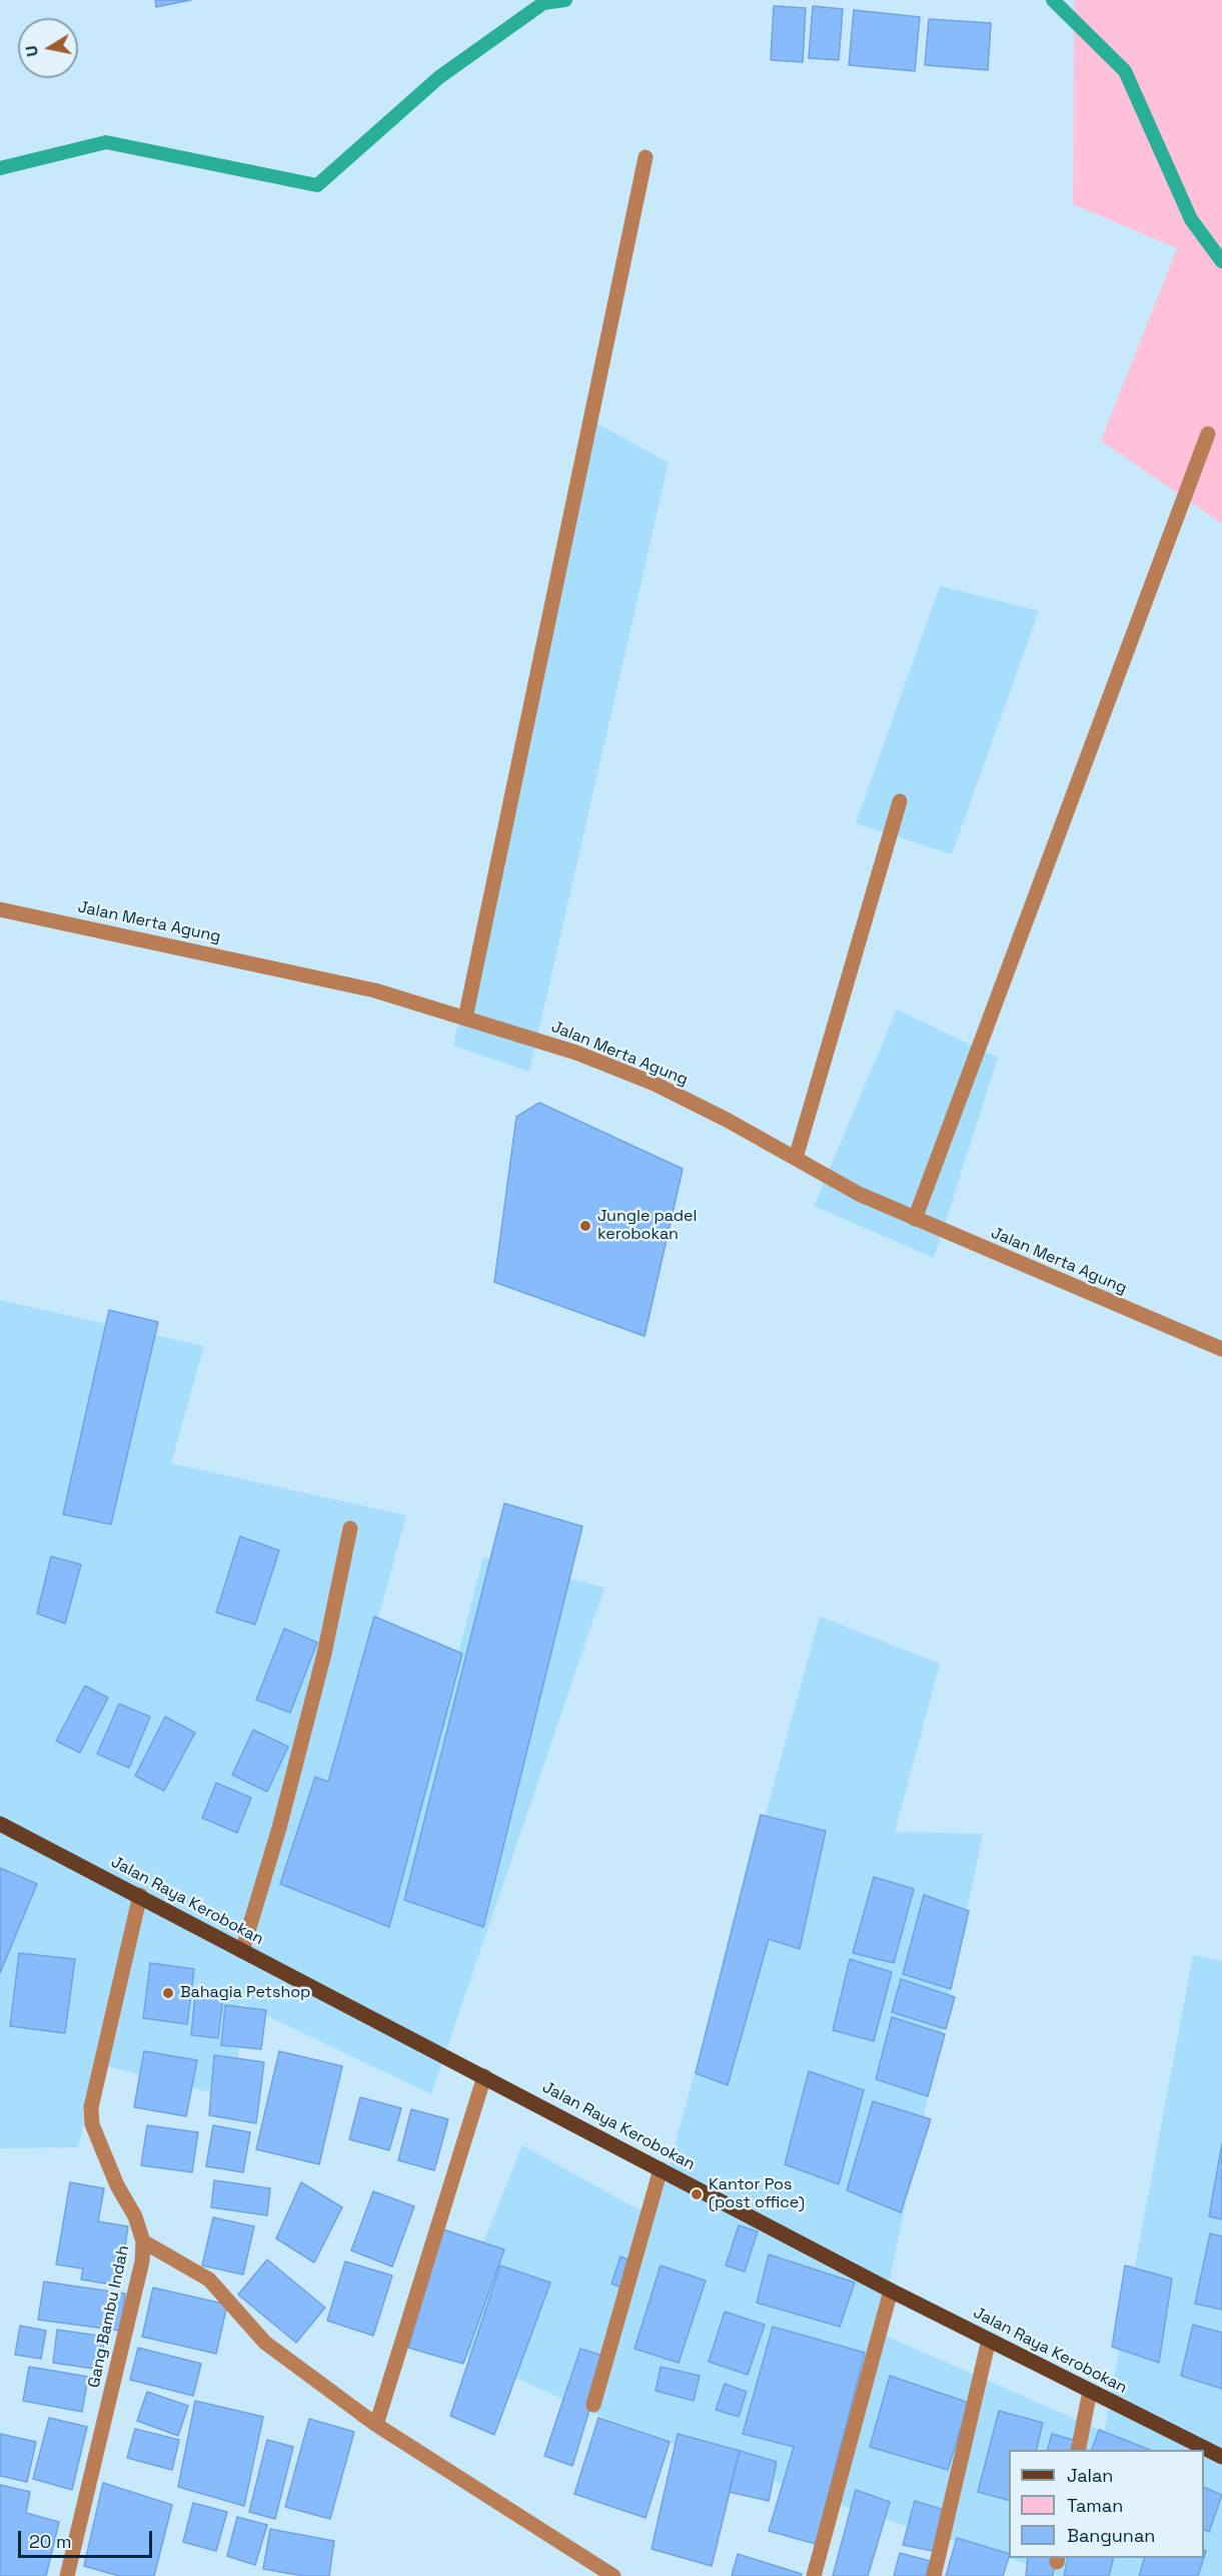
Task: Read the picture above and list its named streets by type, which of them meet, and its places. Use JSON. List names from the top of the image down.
{
  "streets": {
    "main road": ["Jalan Raya Kerobokan"],
    "street": ["Jalan Merta Agung", "Gang Bambu Indah"]
  },
  "crossings": [
    ["Jalan Raya Kerobokan", "Gang Bambu Indah"]
  ],
  "places": ["Jungle padel kerobokan", "Bahagia Petshop", "Kantor Pos (post office)"],
  "legend": ["Jalan", "Taman", "Bangunan"],
  "scale_bar": "20 m",
  "north": "left"
}
